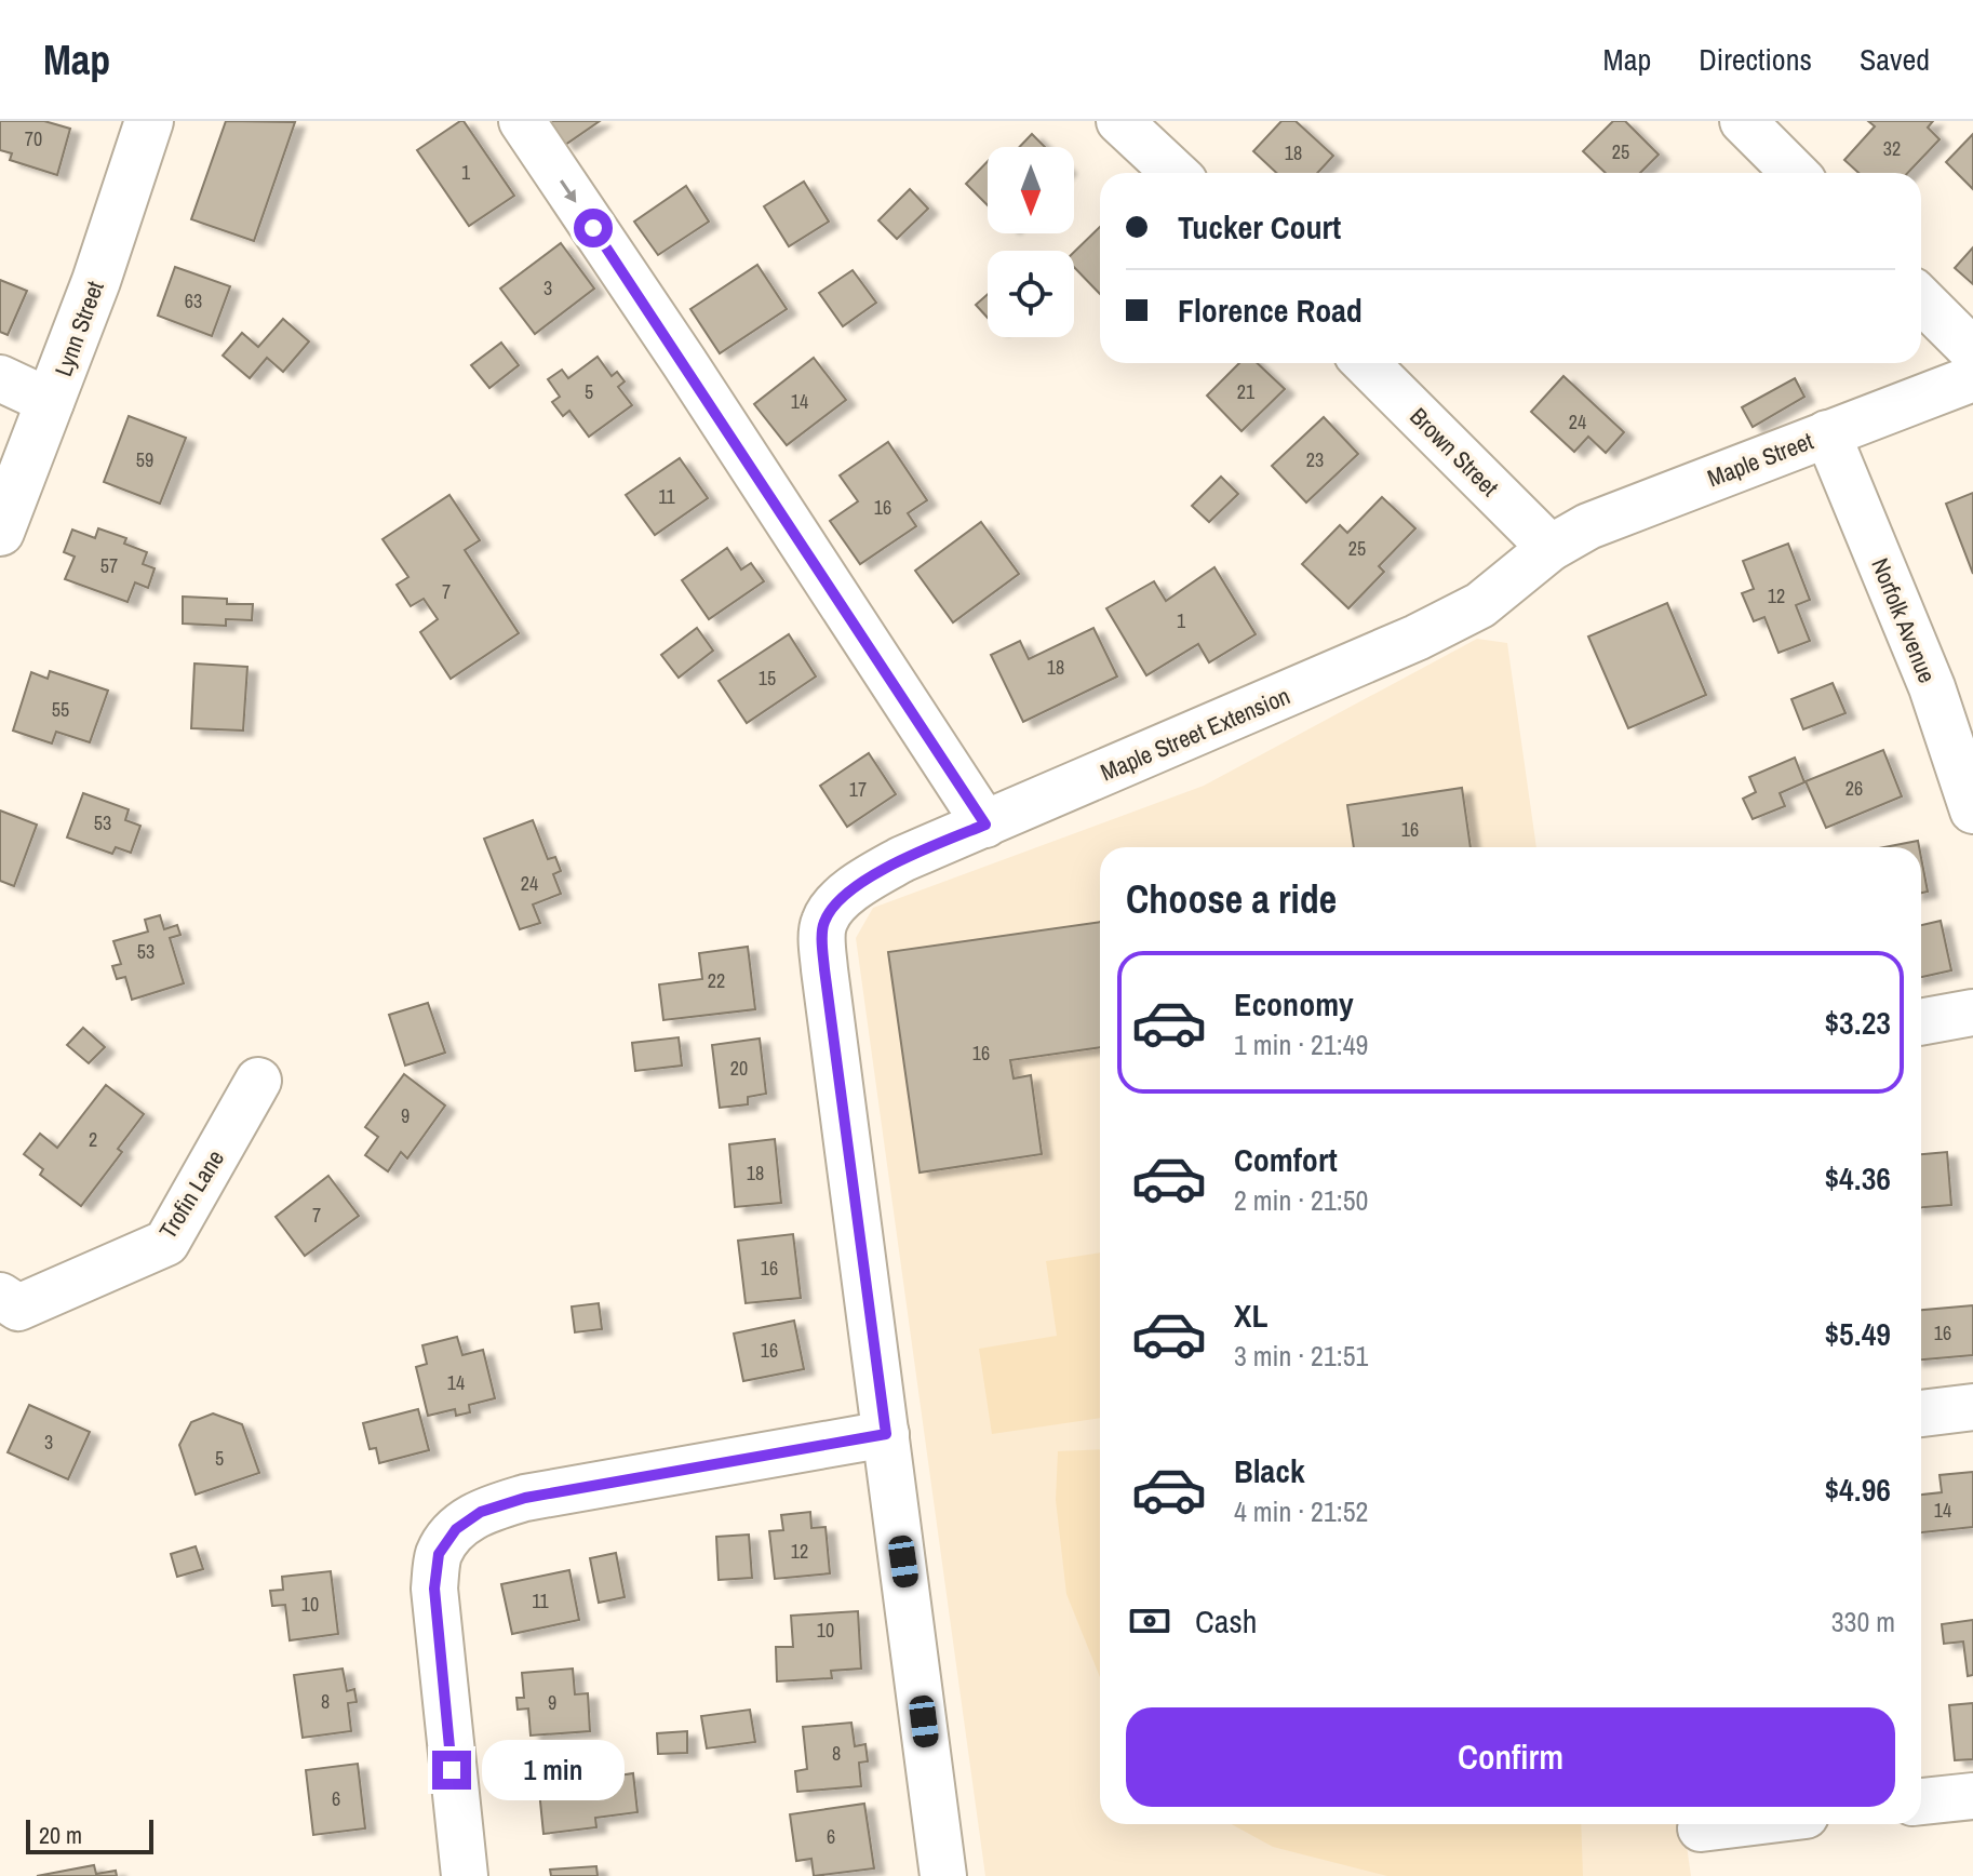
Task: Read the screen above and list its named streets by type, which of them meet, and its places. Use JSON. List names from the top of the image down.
{
  "streets": {
    "main road": ["Lynn Street"],
    "street": [
      "Brown Street",
      "Maple Street",
      "Norfolk Avenue",
      "Maple Street Extension",
      "Trofin Lane"
    ]
  },
  "crossings": [
    ["Brown Street", "Maple Street"],
    ["Brown Street", "Maple Street Extension"],
    ["Maple Street", "Norfolk Avenue"],
    ["Maple Street", "Maple Street Extension"]
  ],
  "house_numbers": [
    "70",
    "32",
    "25",
    "18",
    "1",
    "3",
    "63",
    "5",
    "21",
    "14",
    "24",
    "59",
    "23",
    "11",
    "16",
    "25",
    "57",
    "7",
    "12",
    "1",
    "18",
    "15",
    "55",
    "26",
    "17",
    "53",
    "16",
    "24",
    "53",
    "22",
    "16",
    "20",
    "9",
    "2",
    "18",
    "7",
    "16",
    "16",
    "16",
    "14",
    "3",
    "5",
    "14",
    "12",
    "11",
    "10",
    "10",
    "8",
    "9",
    "8",
    "6",
    "6"
  ],
  "scale_bar": "20 m",
  "north": "bottom",
  "page": {
    "header": "Map",
    "nav": ["Map", "Directions", "Saved"],
    "banner": ["Tucker Court", "Florence Road"],
    "heading": "Choose a ride",
    "list": [
      {
        "name": "Economy",
        "note": "1 min · 21:49",
        "value": "$3.23"
      },
      {
        "name": "Comfort",
        "note": "2 min · 21:50",
        "value": "$4.36"
      },
      {
        "name": "XL",
        "note": "3 min · 21:51",
        "value": "$5.49"
      },
      {
        "name": "Black",
        "note": "4 min · 21:52",
        "value": "$4.96"
      }
    ],
    "pay": ["Cash", "330 m"],
    "buttons": "Confirm",
    "bubble": "1 min",
    "scale": "20 m"
  }
}
